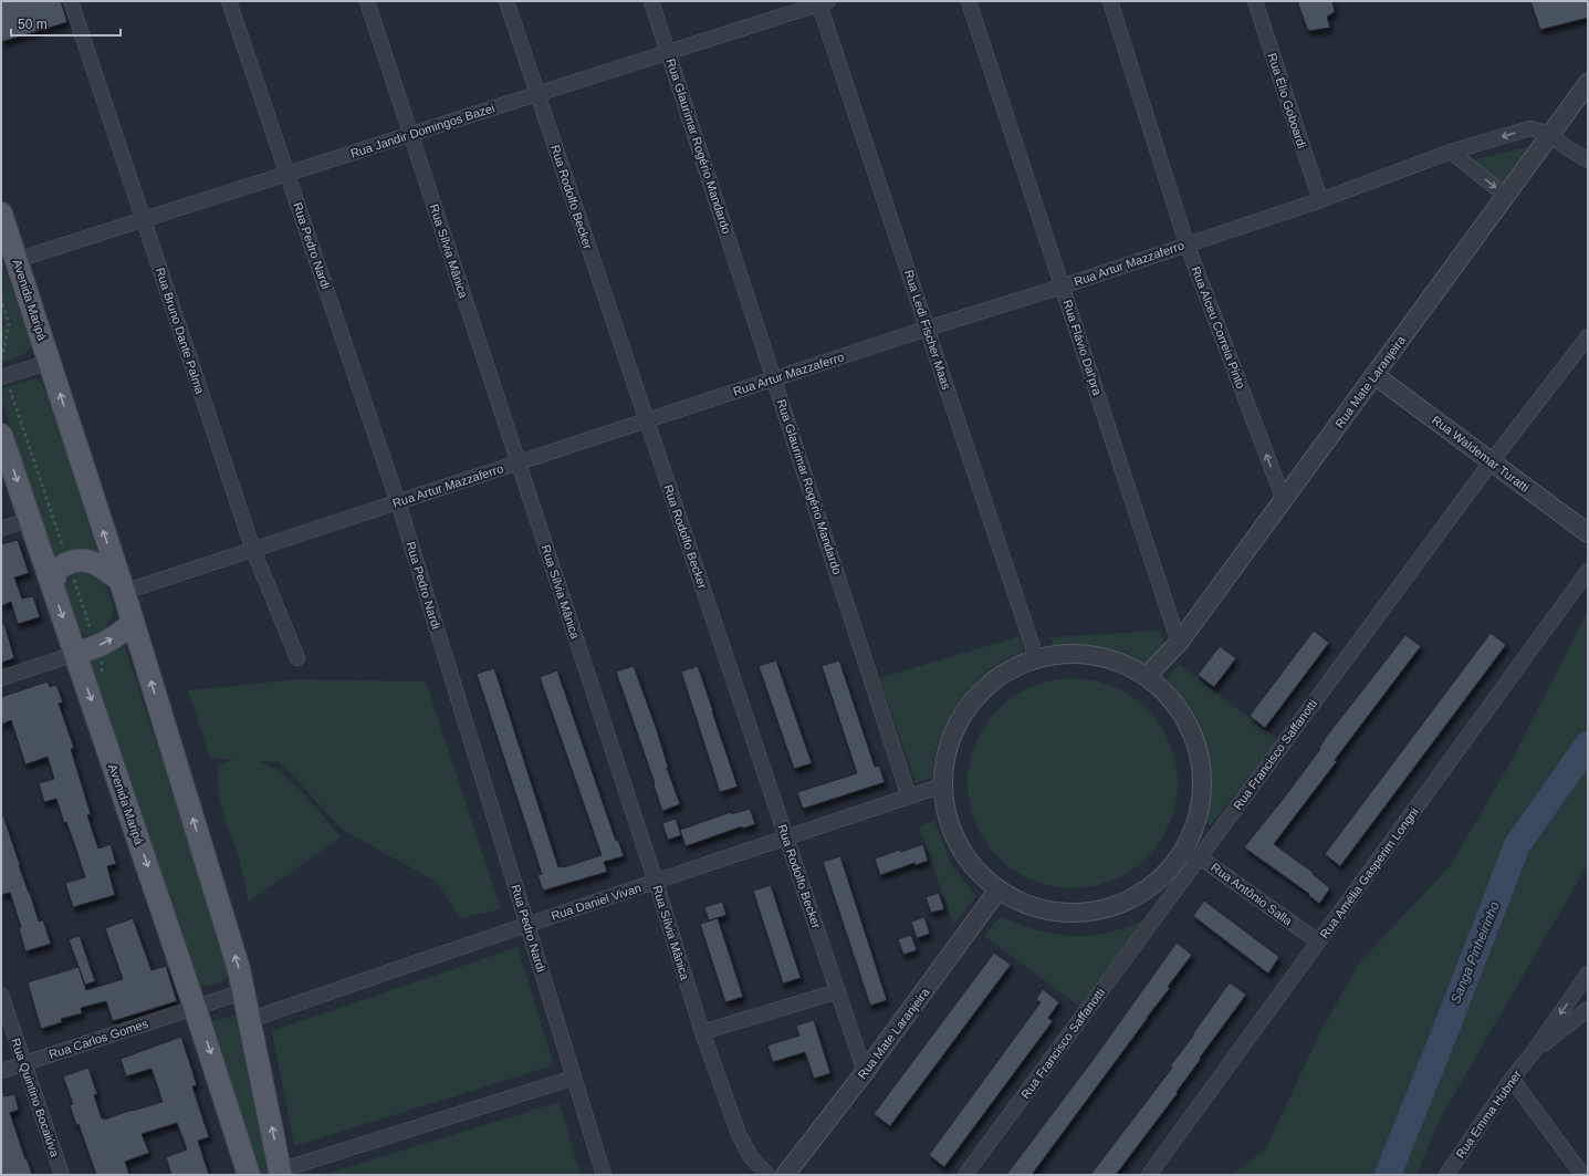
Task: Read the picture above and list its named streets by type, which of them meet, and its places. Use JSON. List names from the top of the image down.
{
  "streets": {
    "main road": ["Avenida Maripá"],
    "street": [
      "Rua Élio Goboardi",
      "Rua Jandir Domingos Bazei",
      "Rua Glaurimar Rogério Mandardo",
      "Rua Rodolfo Becker",
      "Rua Pedro Nardi",
      "Rua Sílvia Mânica",
      "Rua Artur Mazzaferro",
      "Rua Alceu Correia Pinto",
      "Rua Ledi Fischer Maas",
      "Rua Bruno Dante Palma",
      "Rua Flávio Dal'pra",
      "Rua Mate Laranjeira",
      "Rua Waldemar Turatti",
      "Rua Francisco Saffanotti",
      "Rua Amélia Gasperim Longni",
      "Rua Antônio Salla",
      "Rua Daniel Vivan",
      "Rua Carlos Gomes",
      "Rua Quintino Bocaiúva",
      "Rua Emma Hubner"
    ]
  },
  "crossings": [
    ["Rua Élio Goboardi", "Rua Artur Mazzaferro"],
    ["Rua Jandir Domingos Bazei", "Rua Glaurimar Rogério Mandardo"],
    ["Rua Jandir Domingos Bazei", "Rua Rodolfo Becker"],
    ["Rua Jandir Domingos Bazei", "Rua Pedro Nardi"],
    ["Rua Jandir Domingos Bazei", "Rua Sílvia Mânica"],
    ["Rua Jandir Domingos Bazei", "Avenida Maripá"],
    ["Rua Jandir Domingos Bazei", "Rua Ledi Fischer Maas"],
    ["Rua Jandir Domingos Bazei", "Rua Bruno Dante Palma"],
    ["Rua Glaurimar Rogério Mandardo", "Rua Artur Mazzaferro"],
    ["Rua Glaurimar Rogério Mandardo", "Rua Daniel Vivan"],
    ["Rua Rodolfo Becker", "Rua Artur Mazzaferro"],
    ["Rua Rodolfo Becker", "Rua Mate Laranjeira"],
    ["Rua Rodolfo Becker", "Rua Daniel Vivan"],
    ["Rua Pedro Nardi", "Rua Artur Mazzaferro"],
    ["Rua Pedro Nardi", "Rua Daniel Vivan"],
    ["Rua Sílvia Mânica", "Rua Artur Mazzaferro"],
    ["Rua Sílvia Mânica", "Rua Daniel Vivan"],
    ["Rua Artur Mazzaferro", "Avenida Maripá"],
    ["Rua Artur Mazzaferro", "Rua Alceu Correia Pinto"],
    ["Rua Artur Mazzaferro", "Rua Ledi Fischer Maas"],
    ["Rua Artur Mazzaferro", "Rua Bruno Dante Palma"],
    ["Rua Artur Mazzaferro", "Rua Flávio Dal'pra"],
    ["Rua Artur Mazzaferro", "Rua Mate Laranjeira"],
    ["Avenida Maripá", "Rua Carlos Gomes"],
    ["Rua Alceu Correia Pinto", "Rua Mate Laranjeira"],
    ["Rua Flávio Dal'pra", "Rua Mate Laranjeira"],
    ["Rua Mate Laranjeira", "Rua Waldemar Turatti"],
    ["Rua Waldemar Turatti", "Rua Francisco Saffanotti"],
    ["Rua Francisco Saffanotti", "Rua Antônio Salla"],
    ["Rua Amélia Gasperim Longni", "Rua Antônio Salla"],
    ["Rua Carlos Gomes", "Rua Quintino Bocaiúva"]
  ],
  "one_way": ["Rua Alceu Correia Pinto"],
  "water": ["Sanga Pinheirinho"],
  "scale_bar": "50 m"
}
